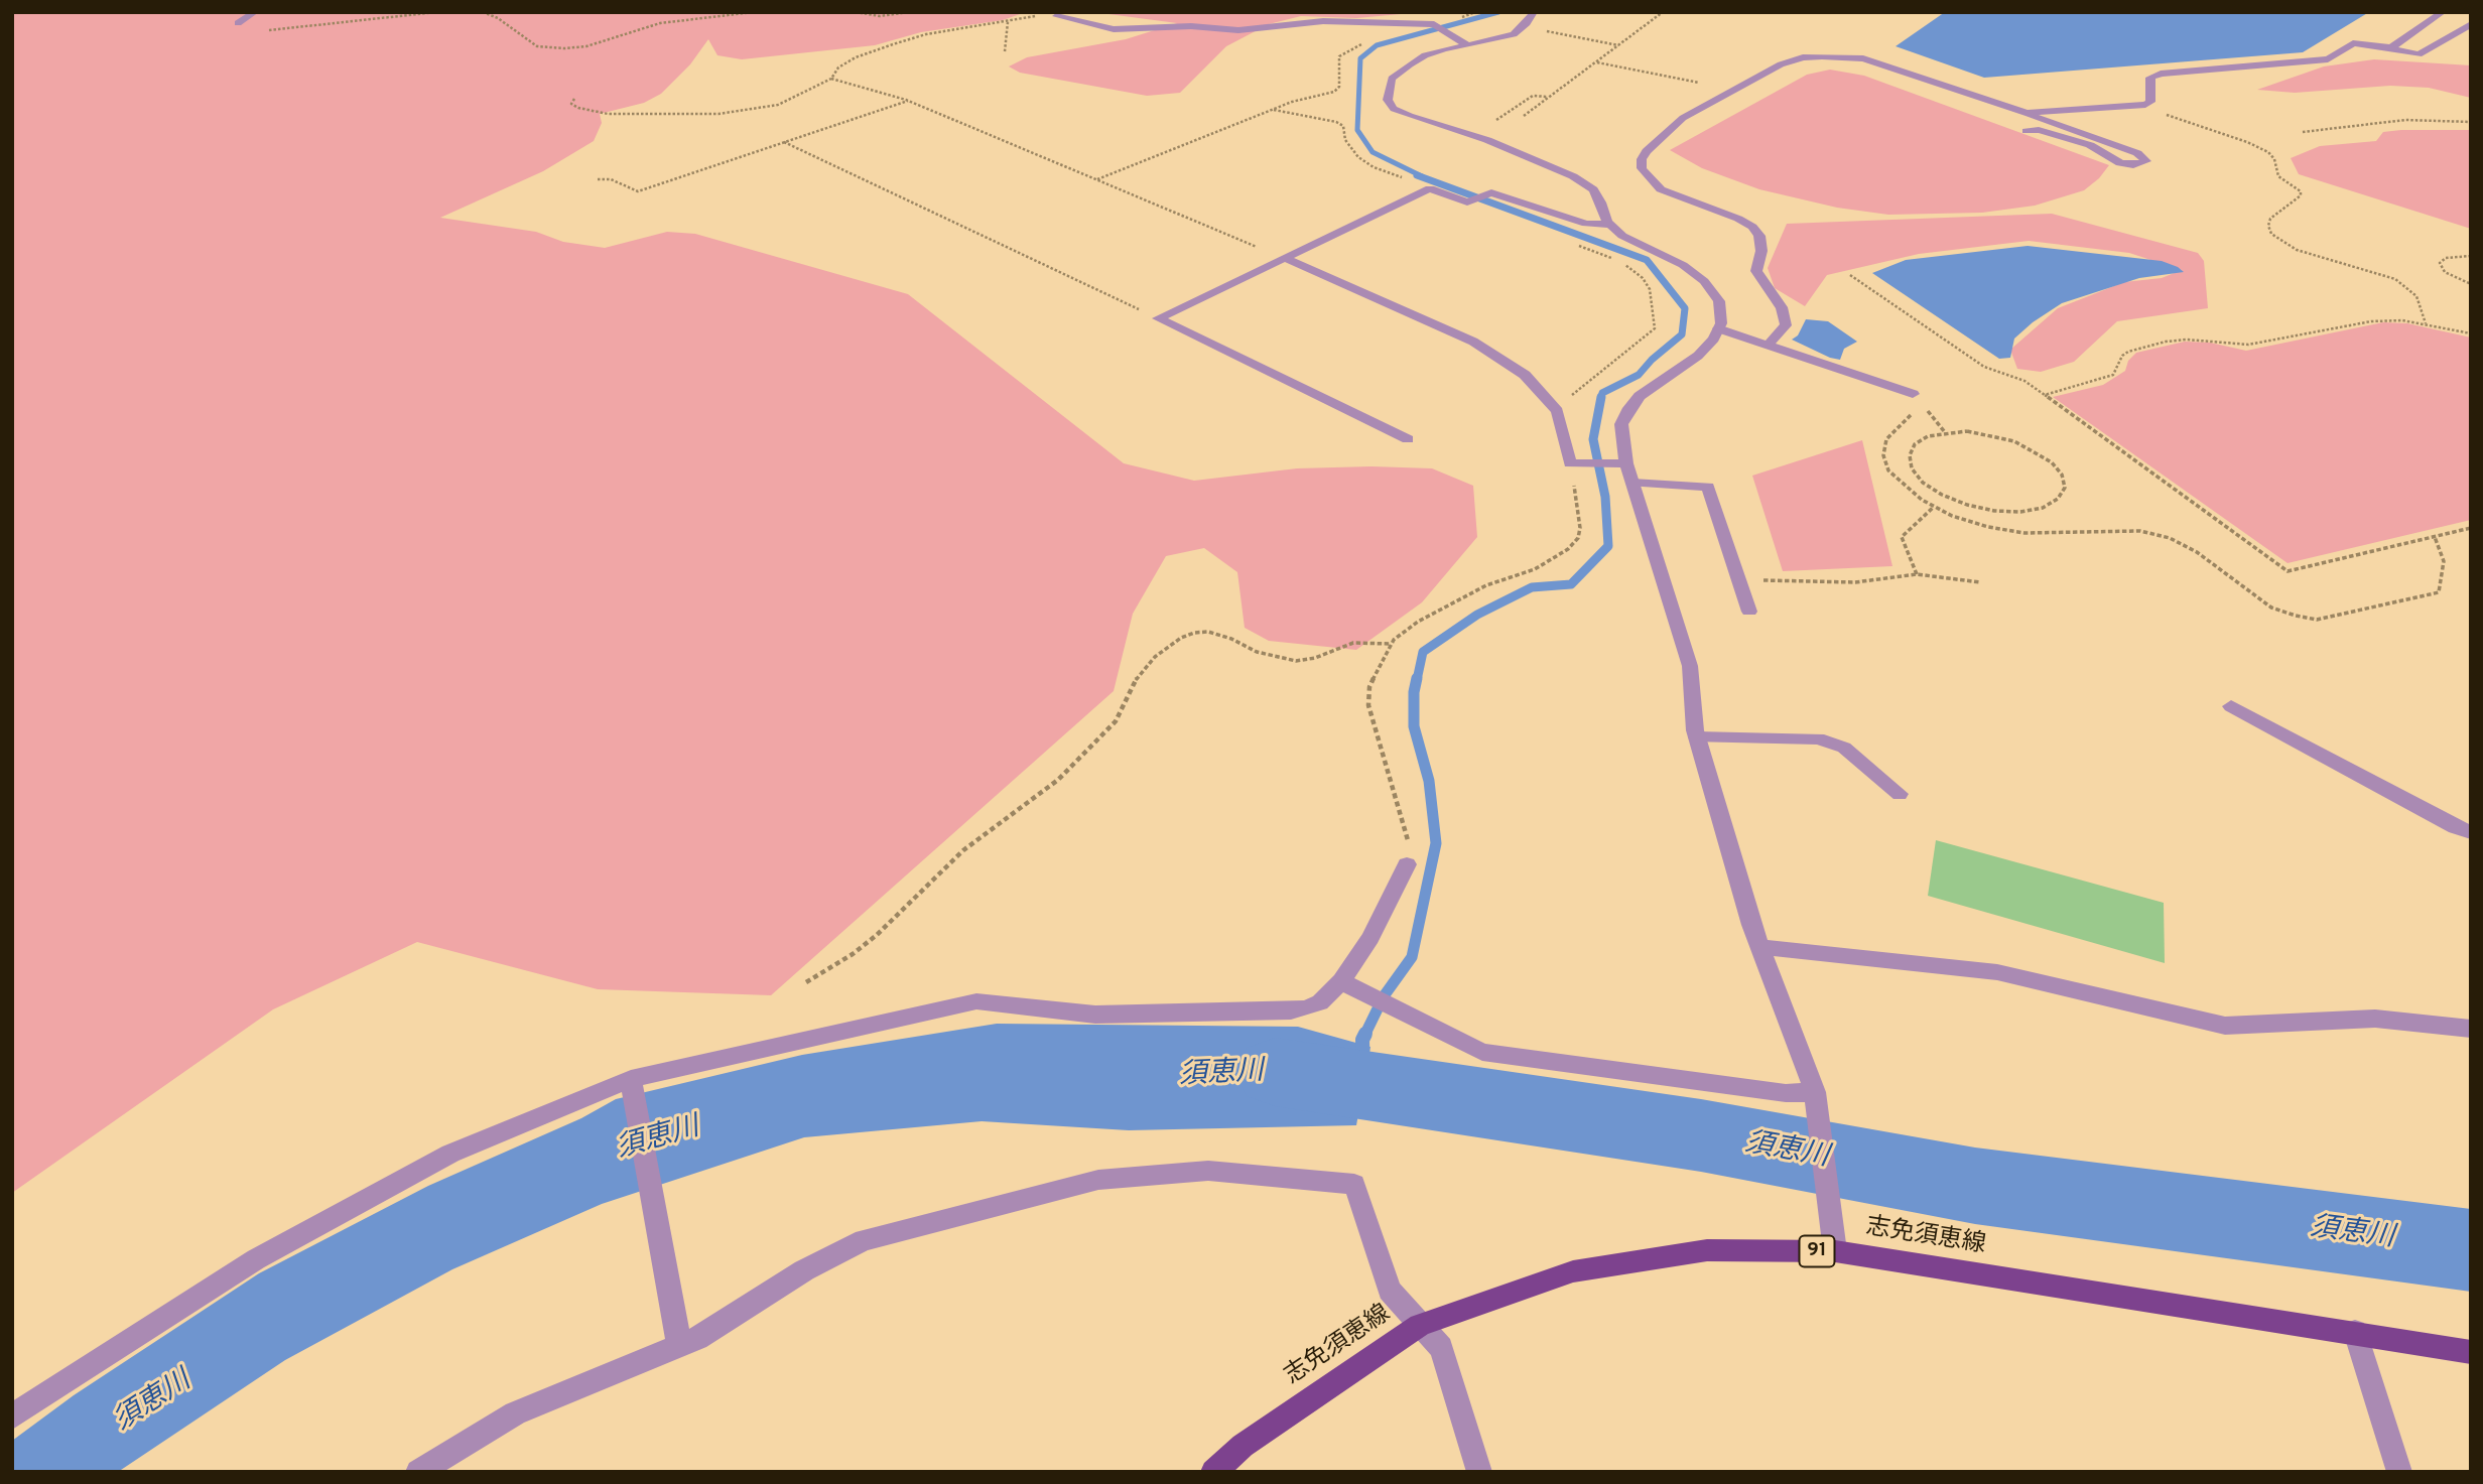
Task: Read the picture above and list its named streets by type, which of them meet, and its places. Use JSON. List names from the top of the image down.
{
  "streets": {
    "main road": ["志免須恵線", "91"]
  },
  "water": ["須恵川"]
}
